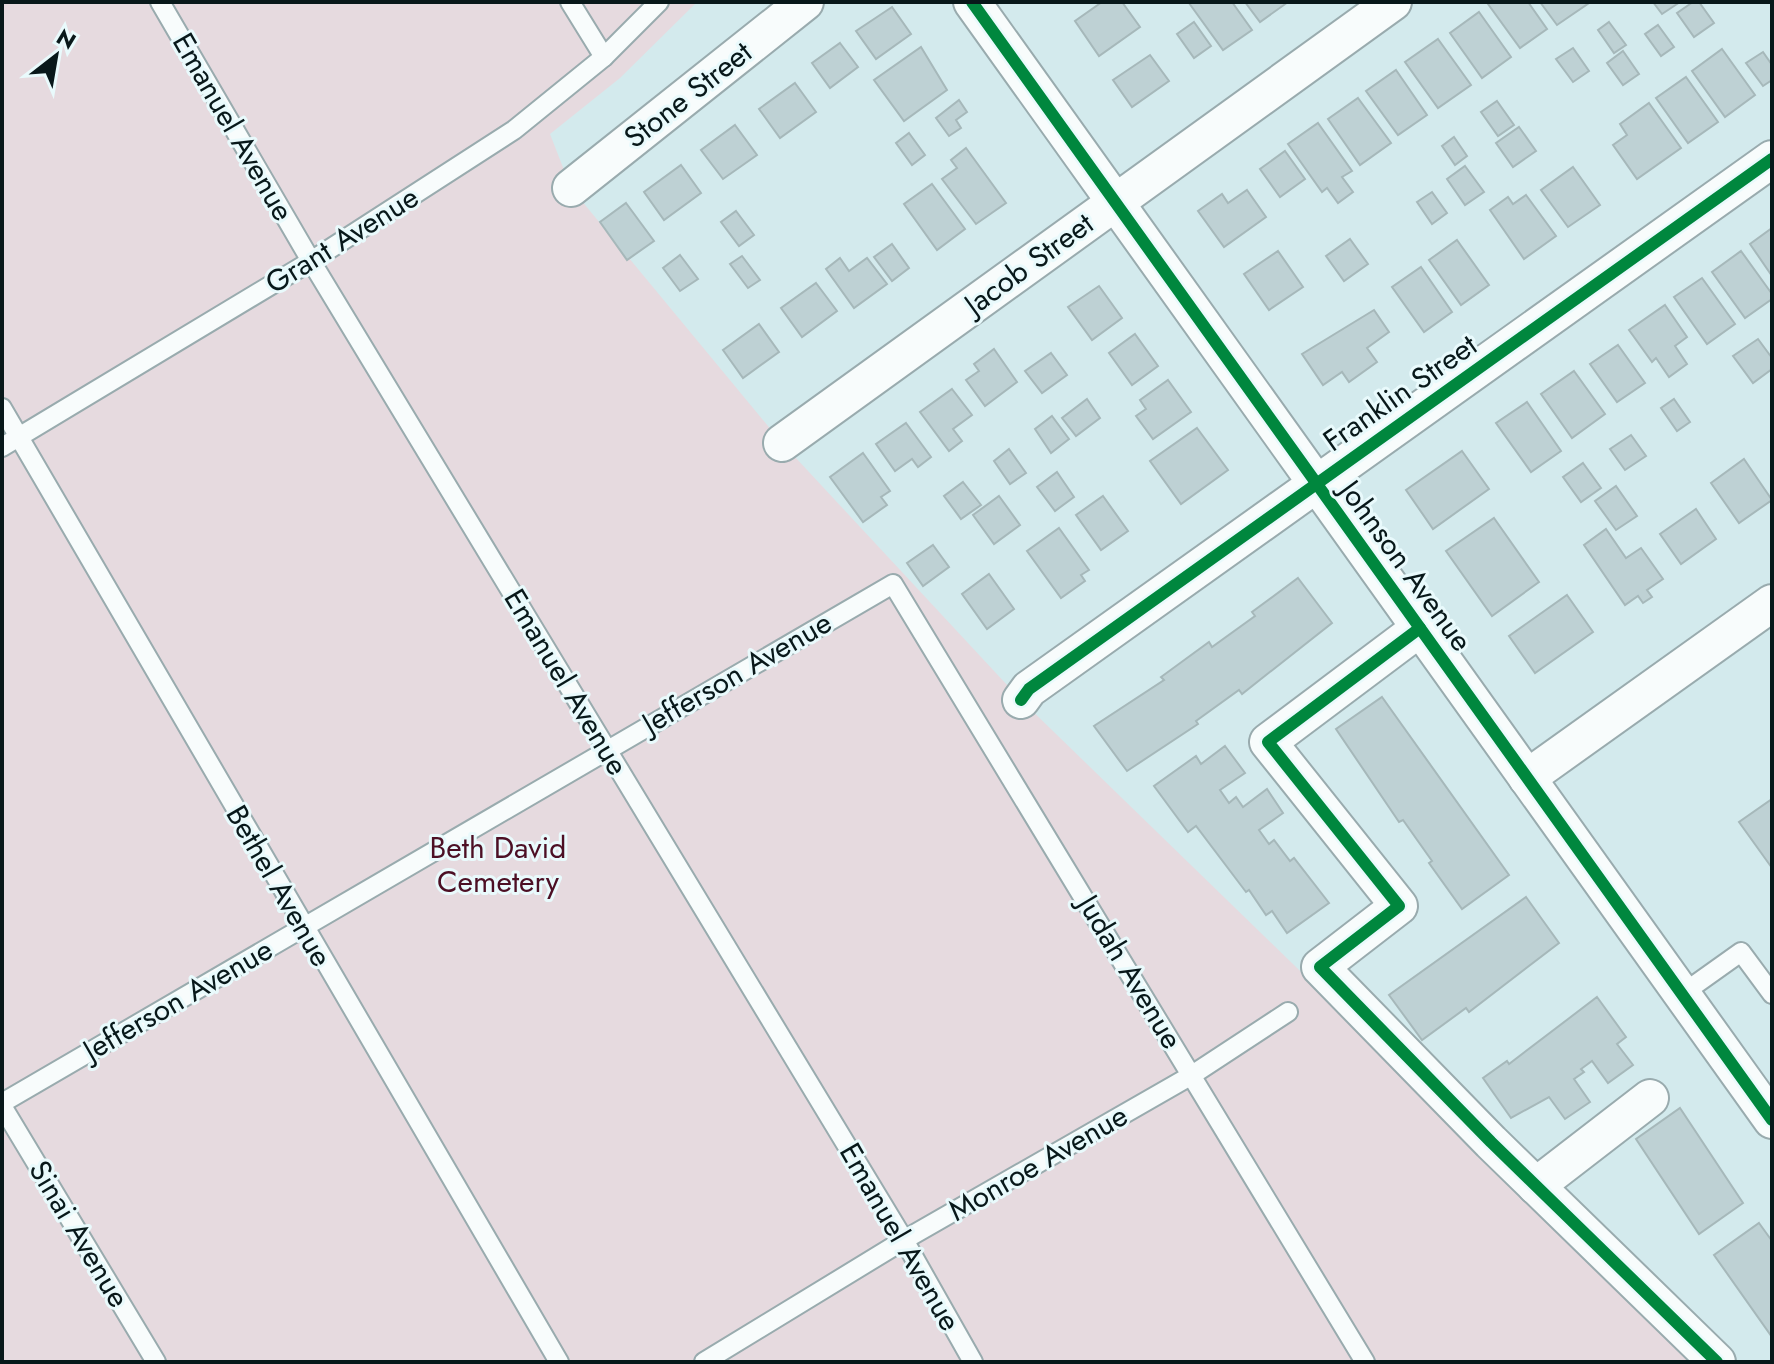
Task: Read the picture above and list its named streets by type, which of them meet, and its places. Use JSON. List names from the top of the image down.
{
  "streets": {
    "street": [
      "Stone Street",
      "Jacob Street",
      "Franklin Street",
      "Johnson Avenue"
    ],
    "lane": [
      "Emanuel Avenue",
      "Grant Avenue",
      "Jefferson Avenue",
      "Bethel Avenue",
      "Judah Avenue",
      "Monroe Avenue",
      "Sinai Avenue"
    ]
  },
  "crossings": [
    ["Emanuel Avenue", "Grant Avenue"],
    ["Emanuel Avenue", "Jefferson Avenue"],
    ["Emanuel Avenue", "Monroe Avenue"],
    ["Grant Avenue", "Bethel Avenue"],
    ["Jacob Street", "Johnson Avenue"],
    ["Franklin Street", "Johnson Avenue"],
    ["Jefferson Avenue", "Bethel Avenue"],
    ["Jefferson Avenue", "Judah Avenue"],
    ["Jefferson Avenue", "Sinai Avenue"],
    ["Judah Avenue", "Monroe Avenue"]
  ],
  "parks": ["Beth David Cemetery"],
  "north": "top right"
}
